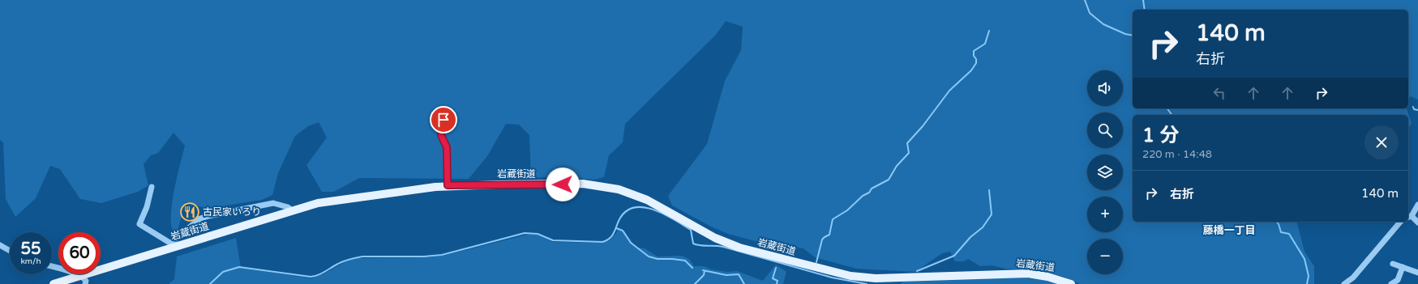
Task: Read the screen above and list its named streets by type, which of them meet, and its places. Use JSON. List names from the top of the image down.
{
  "streets": {
    "main road": ["岩蔵街道"]
  },
  "districts": ["藤橋一丁目"],
  "places": {
    "restaurant": ["古民家いろり"]
  },
  "page": {
    "turn": ["140 m", "右折"],
    "map_buttons": ["+", "−"],
    "heading": ["1 分", "220 m · 14:48"],
    "list": [
      {
        "name": "右折",
        "value": "140 m"
      }
    ],
    "speed": "55 km/h",
    "limit": "60"
  }
}
